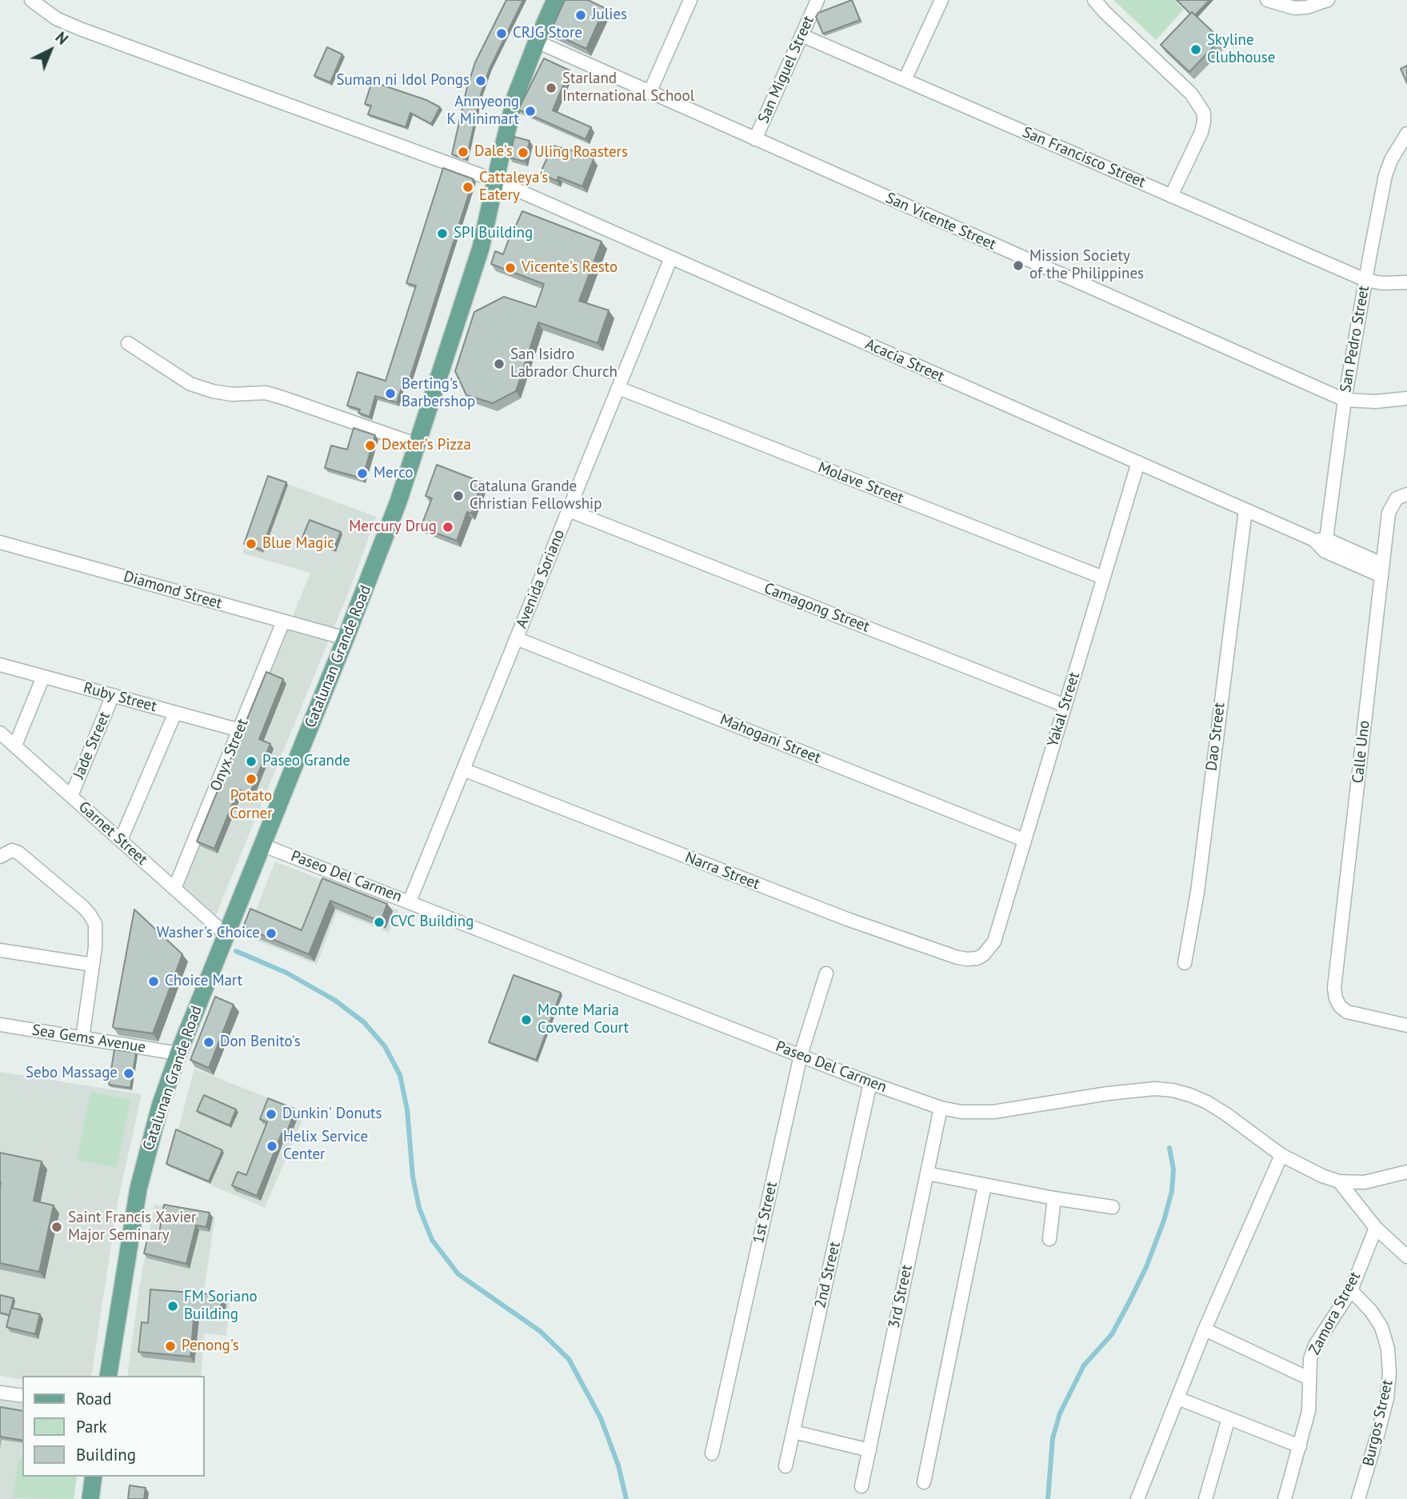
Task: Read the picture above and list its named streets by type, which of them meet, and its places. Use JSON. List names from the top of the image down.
{
  "streets": {
    "main road": ["Catalunan Grande Road"],
    "street": [
      "San Miguel Street",
      "San Francisco Street",
      "San Vicente Street",
      "San Pedro Street",
      "Acacia Street",
      "Molave Street",
      "Avenida Soriano",
      "Diamond Street",
      "Camagong Street",
      "Ruby Street",
      "Yakal Street",
      "Dao Street",
      "Mahogani Street",
      "Jade Street",
      "Calle Uno",
      "Onyx Street",
      "Garnet Street",
      "Narra Street",
      "Paseo Del Carmen",
      "Sea Gems Avenue",
      "1st Street",
      "2nd Street",
      "3rd Street",
      "Zamora Street",
      "Burgos Street"
    ]
  },
  "crossings": [
    ["San Miguel Street", "San Francisco Street"],
    ["San Miguel Street", "San Vicente Street"],
    ["San Francisco Street", "San Pedro Street"],
    ["San Vicente Street", "San Pedro Street"],
    ["San Vicente Street", "Catalunan Grande Road"],
    ["San Pedro Street", "Acacia Street"],
    ["Acacia Street", "Avenida Soriano"],
    ["Acacia Street", "Catalunan Grande Road"],
    ["Acacia Street", "Yakal Street"],
    ["Acacia Street", "Dao Street"],
    ["Acacia Street", "Calle Uno"],
    ["Molave Street", "Avenida Soriano"],
    ["Molave Street", "Yakal Street"],
    ["Avenida Soriano", "Camagong Street"],
    ["Avenida Soriano", "Mahogani Street"],
    ["Avenida Soriano", "Narra Street"],
    ["Avenida Soriano", "Paseo Del Carmen"],
    ["Diamond Street", "Catalunan Grande Road"],
    ["Diamond Street", "Onyx Street"],
    ["Camagong Street", "Yakal Street"],
    ["Catalunan Grande Road", "Garnet Street"],
    ["Catalunan Grande Road", "Paseo Del Carmen"],
    ["Catalunan Grande Road", "Sea Gems Avenue"],
    ["Ruby Street", "Jade Street"],
    ["Ruby Street", "Onyx Street"],
    ["Yakal Street", "Mahogani Street"],
    ["Yakal Street", "Narra Street"],
    ["Jade Street", "Garnet Street"],
    ["Onyx Street", "Garnet Street"],
    ["Paseo Del Carmen", "1st Street"],
    ["Paseo Del Carmen", "2nd Street"],
    ["Paseo Del Carmen", "3rd Street"],
    ["Zamora Street", "Burgos Street"]
  ],
  "places": [
    "Julies",
    "CRJG Store",
    "Skyline Clubhouse",
    "Suman ni Idol Pongs",
    "Starland International School",
    "Annyeong K Minimart",
    "Dale's",
    "Uling Roasters",
    "Cattaleya's Eatery",
    "SPI Building",
    "Mission Society of the Philippines",
    "Vicente's Resto",
    "San Isidro Labrador Church",
    "Berting's Barbershop",
    "Dexter's Pizza",
    "Merco",
    "Cataluna Grande Christian Fellowship",
    "Mercury Drug",
    "Blue Magic",
    "Paseo Grande",
    "Potato Corner",
    "CVC Building",
    "Washer's Choice",
    "Choice Mart",
    "Monte Maria Covered Court",
    "Don Benito's",
    "Sebo Massage",
    "Dunkin' Donuts",
    "Helix Service Center",
    "Saint Francis Xavier Major Seminary",
    "FM Soriano Building",
    "Penong's"
  ],
  "legend": ["Road", "Park", "Building"],
  "north": "top right"
}
